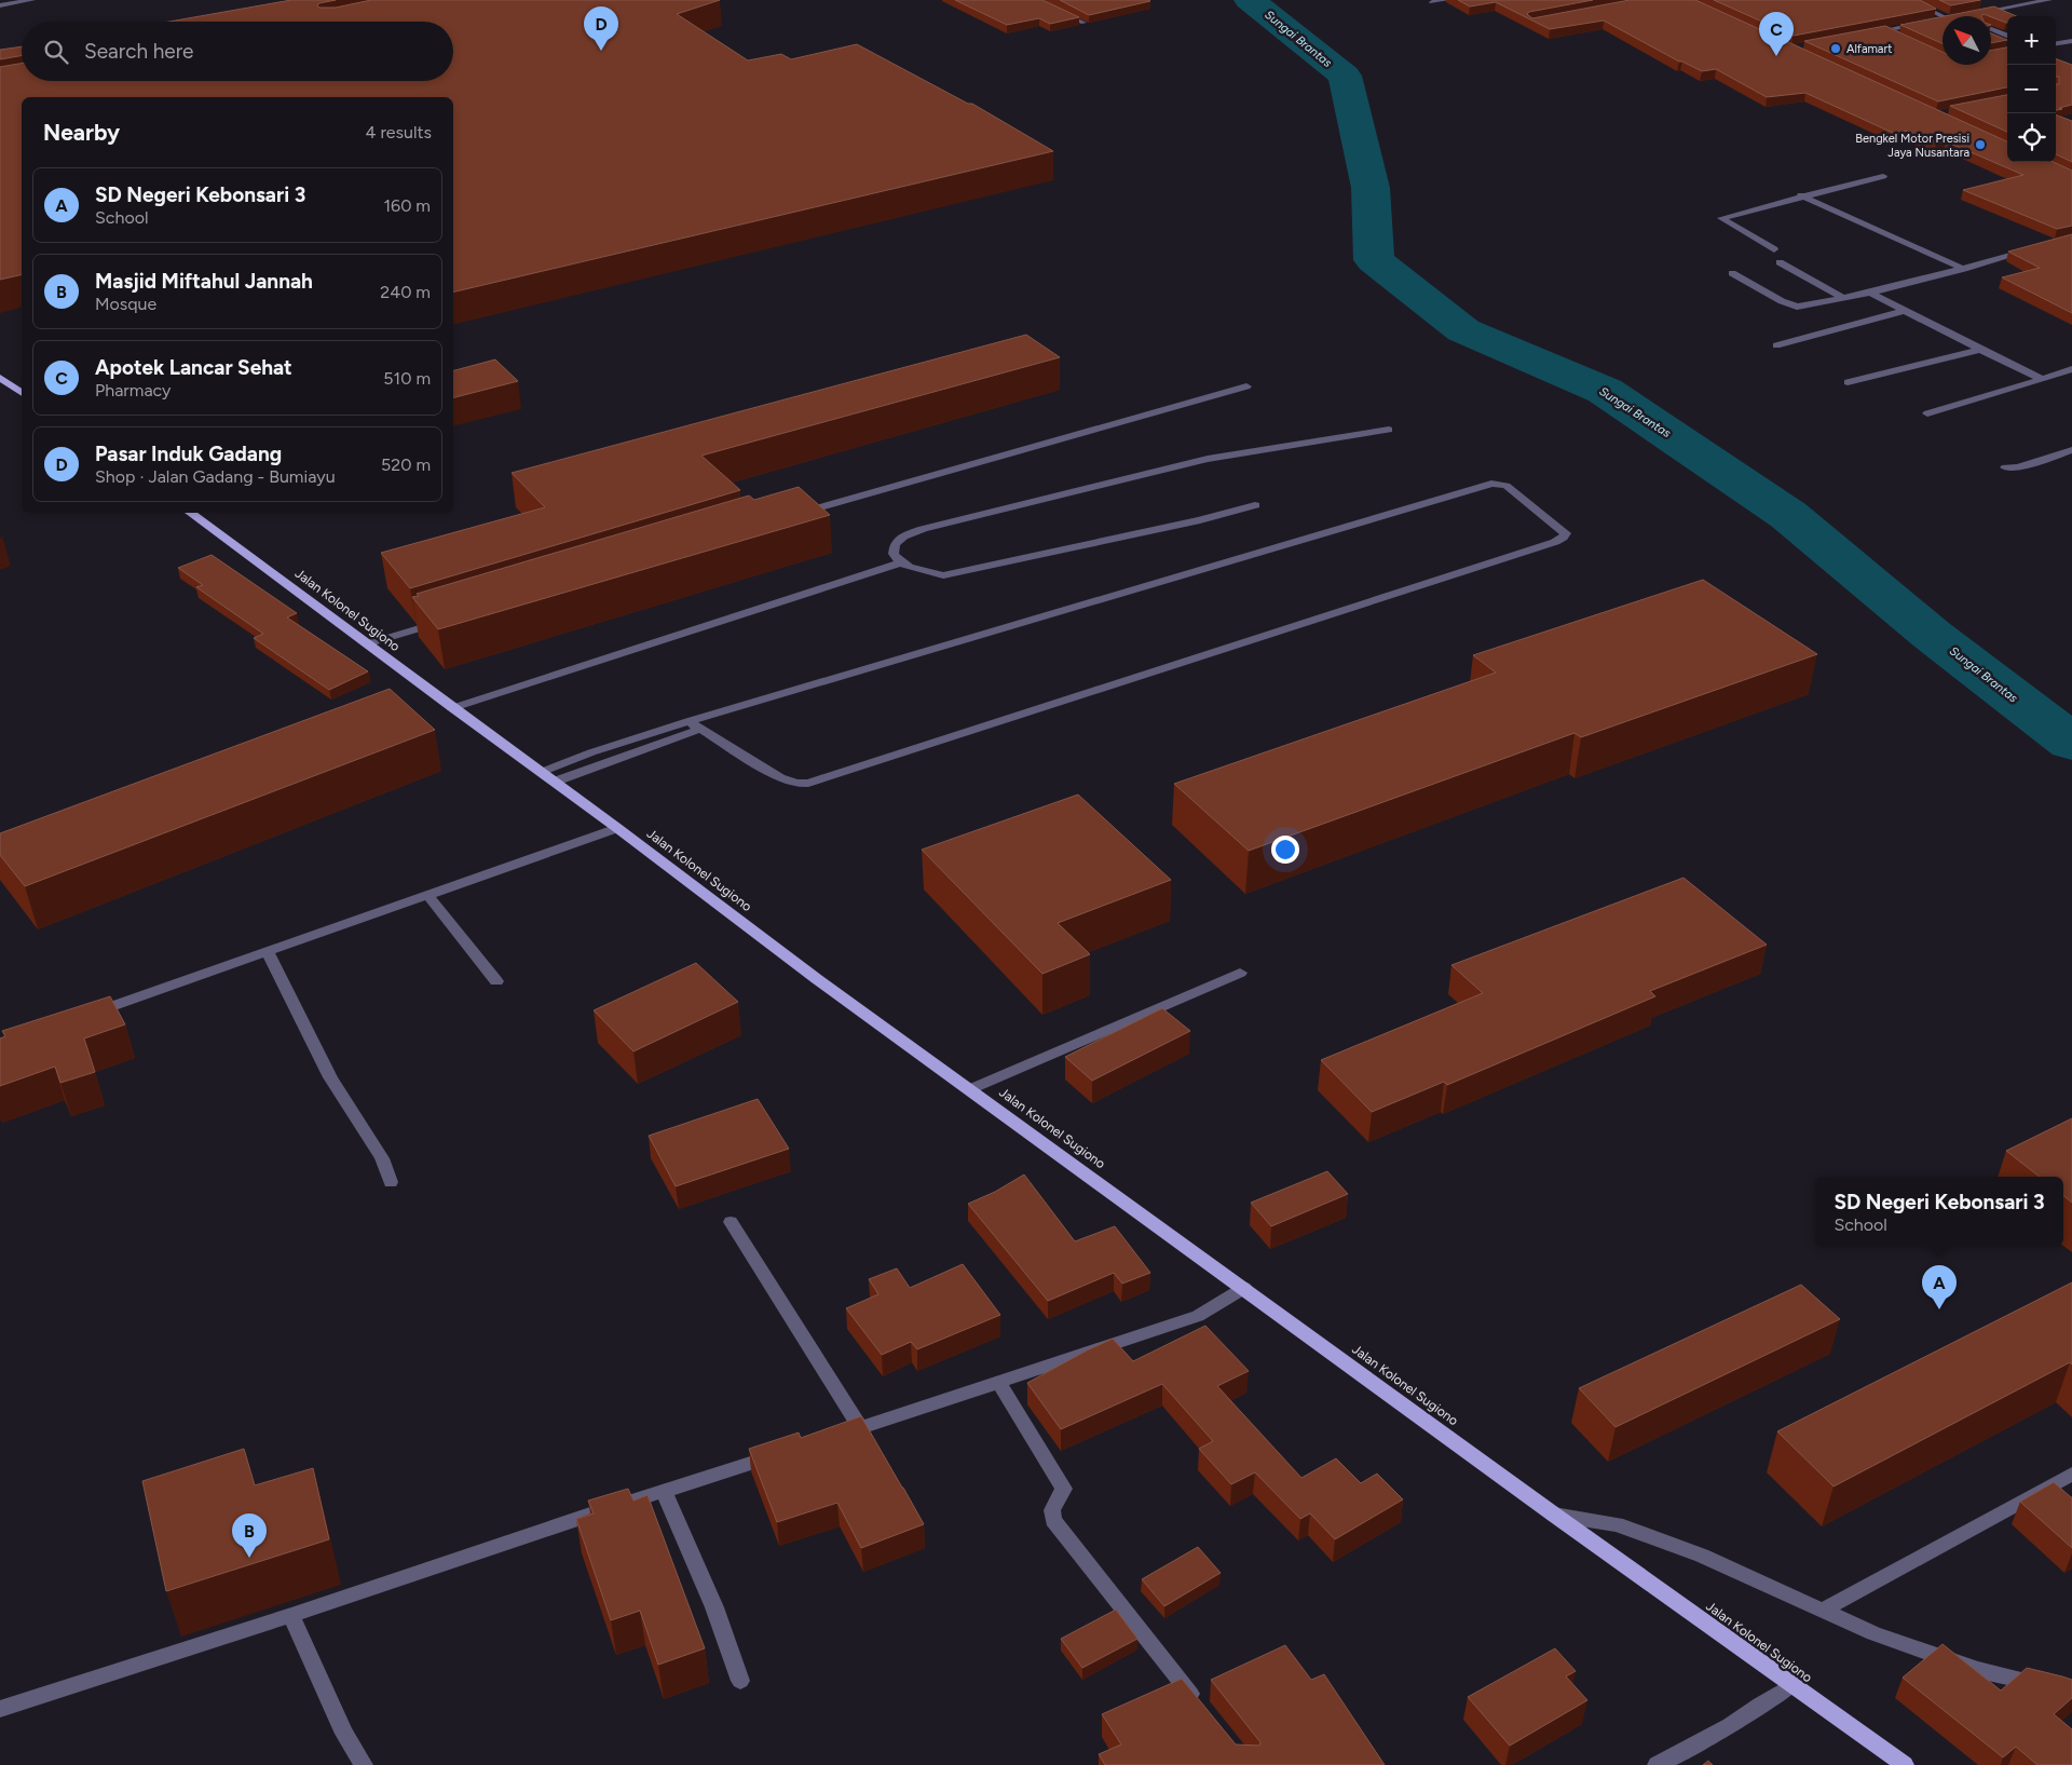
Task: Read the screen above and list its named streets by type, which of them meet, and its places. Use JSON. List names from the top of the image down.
{
  "streets": {
    "main road": ["Jalan Kolonel Sugiono"]
  },
  "water": ["Sungai Brantas"],
  "places": ["Alfamart", "Bengkel Motor Presisi Jaya Nusantara"],
  "north": "top left",
  "page": {
    "pins": [
      "D",
      "C",
      "A",
      "B"
    ],
    "map_buttons": ["+", "−"],
    "search": "Search here",
    "heading": ["Nearby", "4 results"],
    "list": [
      {
        "mark": "A",
        "name": "SD Negeri Kebonsari 3",
        "note": "School",
        "value": "160 m"
      },
      {
        "mark": "B",
        "name": "Masjid Miftahul Jannah",
        "note": "Mosque",
        "value": "240 m"
      },
      {
        "mark": "C",
        "name": "Apotek Lancar Sehat",
        "note": "Pharmacy",
        "value": "510 m"
      },
      {
        "mark": "D",
        "name": "Pasar Induk Gadang",
        "note": "Shop · Jalan Gadang - Bumiayu",
        "value": "520 m"
      }
    ],
    "popup": ["SD Negeri Kebonsari 3", "School"]
  }
}
